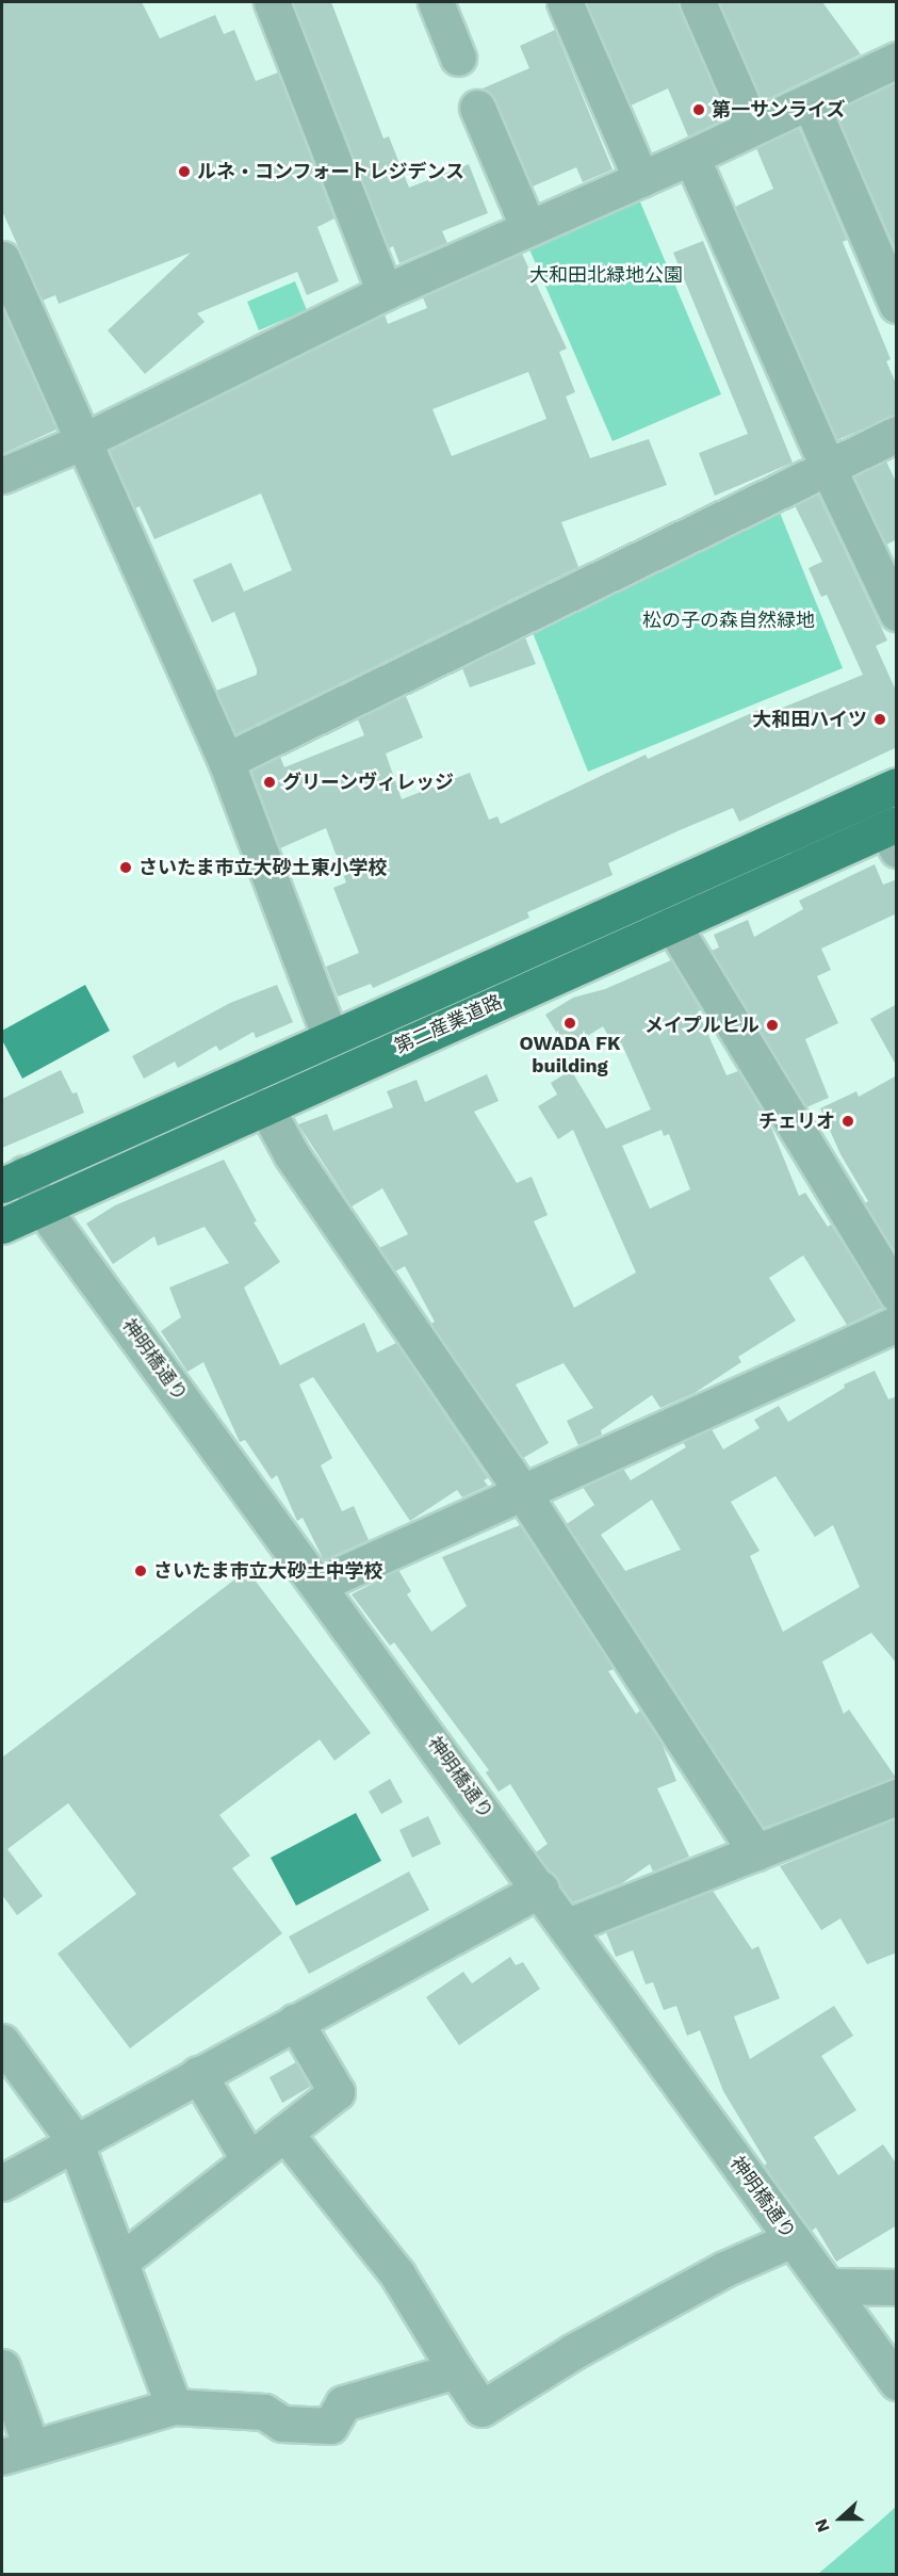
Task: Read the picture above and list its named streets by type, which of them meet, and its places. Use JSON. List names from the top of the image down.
{
  "streets": {
    "main road": ["第二産業道路"],
    "street": ["神明橋通り"]
  },
  "crossings": [
    ["第二産業道路", "神明橋通り"]
  ],
  "parks": ["大和田北緑地公園", "松の子の森自然緑地"],
  "places": [
    "第一サンライズ",
    "ルネ・コンフォートレジデンス",
    "大和田ハイツ",
    "グリーンヴィレッジ",
    "さいたま市立大砂土東小学校",
    "OWADA FK building",
    "メイプルヒル",
    "チェリオ",
    "さいたま市立大砂土中学校"
  ],
  "north": "left"
}
